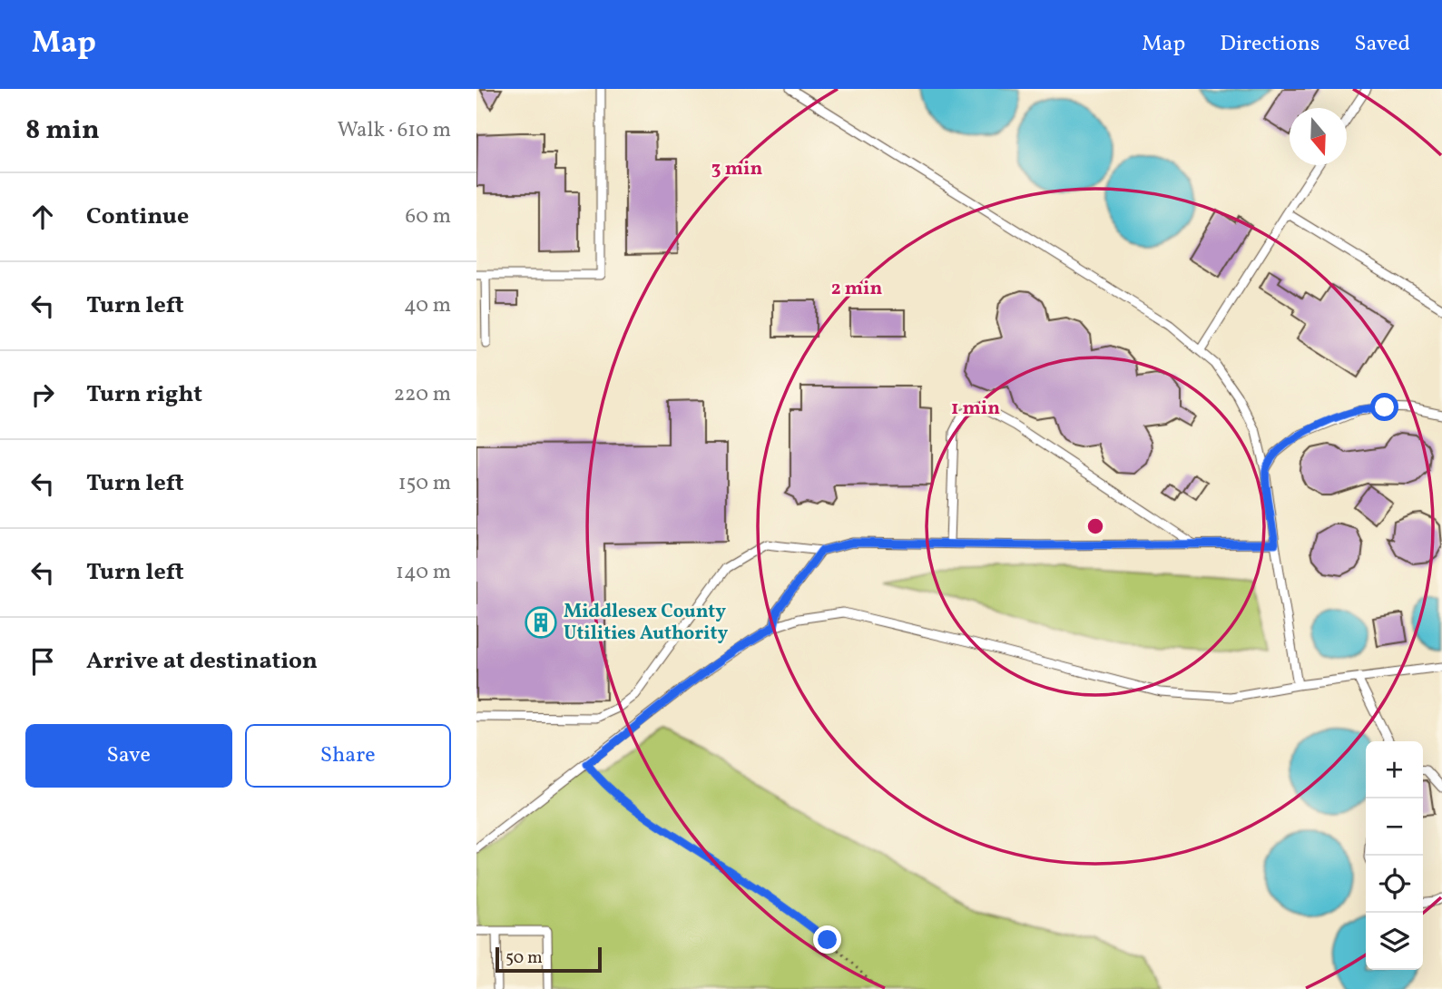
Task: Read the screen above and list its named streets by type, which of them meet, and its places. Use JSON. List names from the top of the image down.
{
  "places": {
    "building": ["Middlesex County Utilities Authority"]
  },
  "scale_bar": "50 m",
  "north": "bottom",
  "page": {
    "header": "Map",
    "nav": ["Map", "Directions", "Saved"],
    "heading": ["8 min", "Walk · 610 m"],
    "list": [
      ["Continue", "60 m"],
      ["Turn left", "40 m"],
      ["Turn right", "220 m"],
      ["Turn left", "150 m"],
      ["Turn left", "140 m"],
      "Arrive at destination"
    ],
    "buttons": ["Save", "Share"],
    "map_buttons": ["+", "−"],
    "scale": "50 m"
  },
  "rings": ["3 min", "2 min", "1 min"]
}
